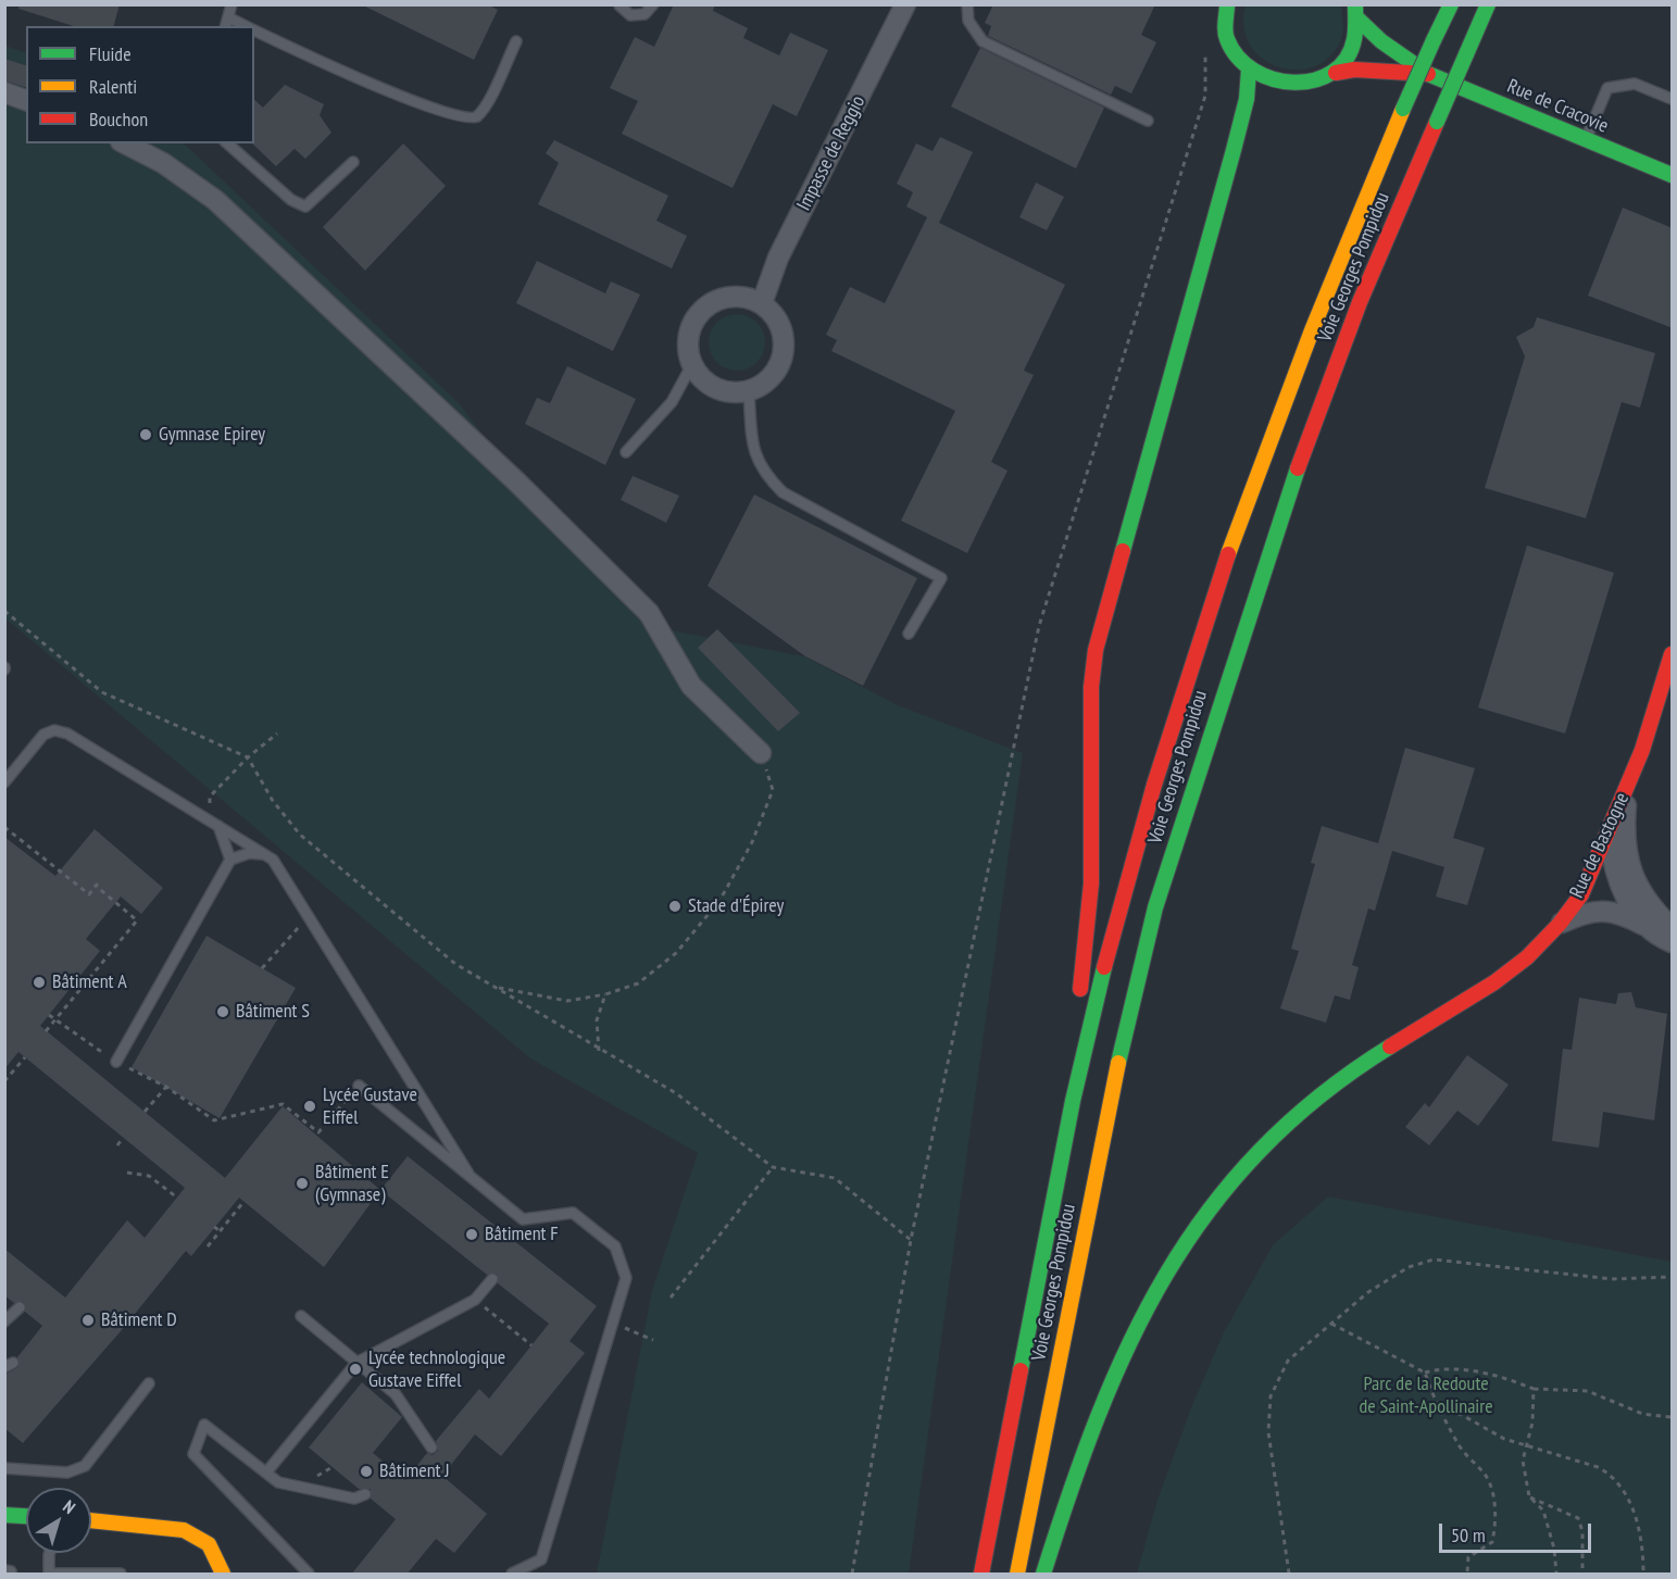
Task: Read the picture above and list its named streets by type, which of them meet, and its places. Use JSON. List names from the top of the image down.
{
  "streets": {
    "main road": ["Rue de Cracovie", "Voie Georges Pompidou", "Rue de Bastogne"],
    "street": ["Impasse de Reggio"]
  },
  "parks": ["Parc de la Redoute de Saint-Apollinaire"],
  "places": [
    "Gymnase Epirey",
    "Stade d'Épirey",
    "Bâtiment A",
    "Bâtiment S",
    "Lycée Gustave Eiffel",
    "Bâtiment E (Gymnase)",
    "Bâtiment F",
    "Bâtiment D",
    "Lycée technologique Gustave Eiffel",
    "Bâtiment J"
  ],
  "legend": ["Fluide", "Ralenti", "Bouchon"],
  "scale_bar": "50 m",
  "north": "top right"
}
